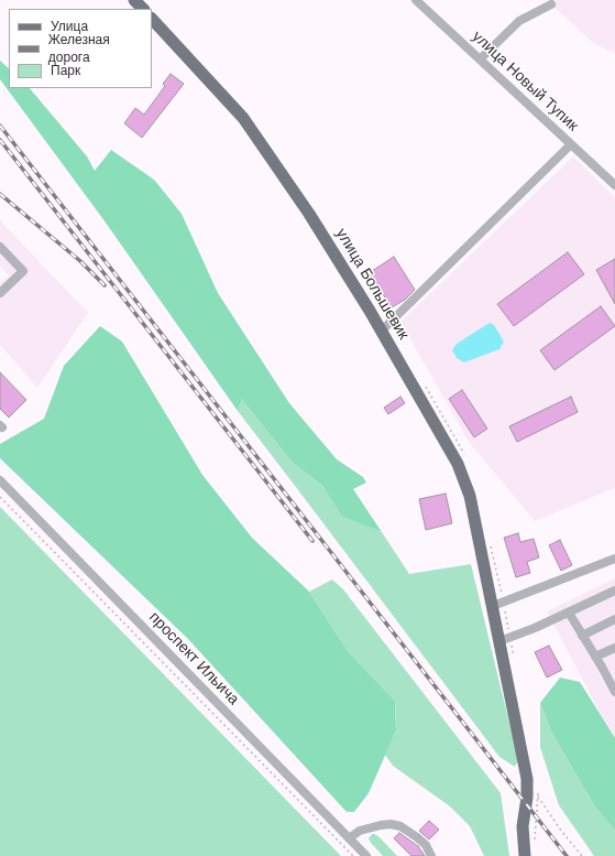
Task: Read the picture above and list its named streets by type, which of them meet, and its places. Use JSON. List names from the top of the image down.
{
  "streets": {
    "main road": ["улица Большевик"],
    "street": ["улица Новый Тупик", "проспект Ильича"]
  },
  "legend": ["Улица", "Железная дорога", "Парк"]
}
